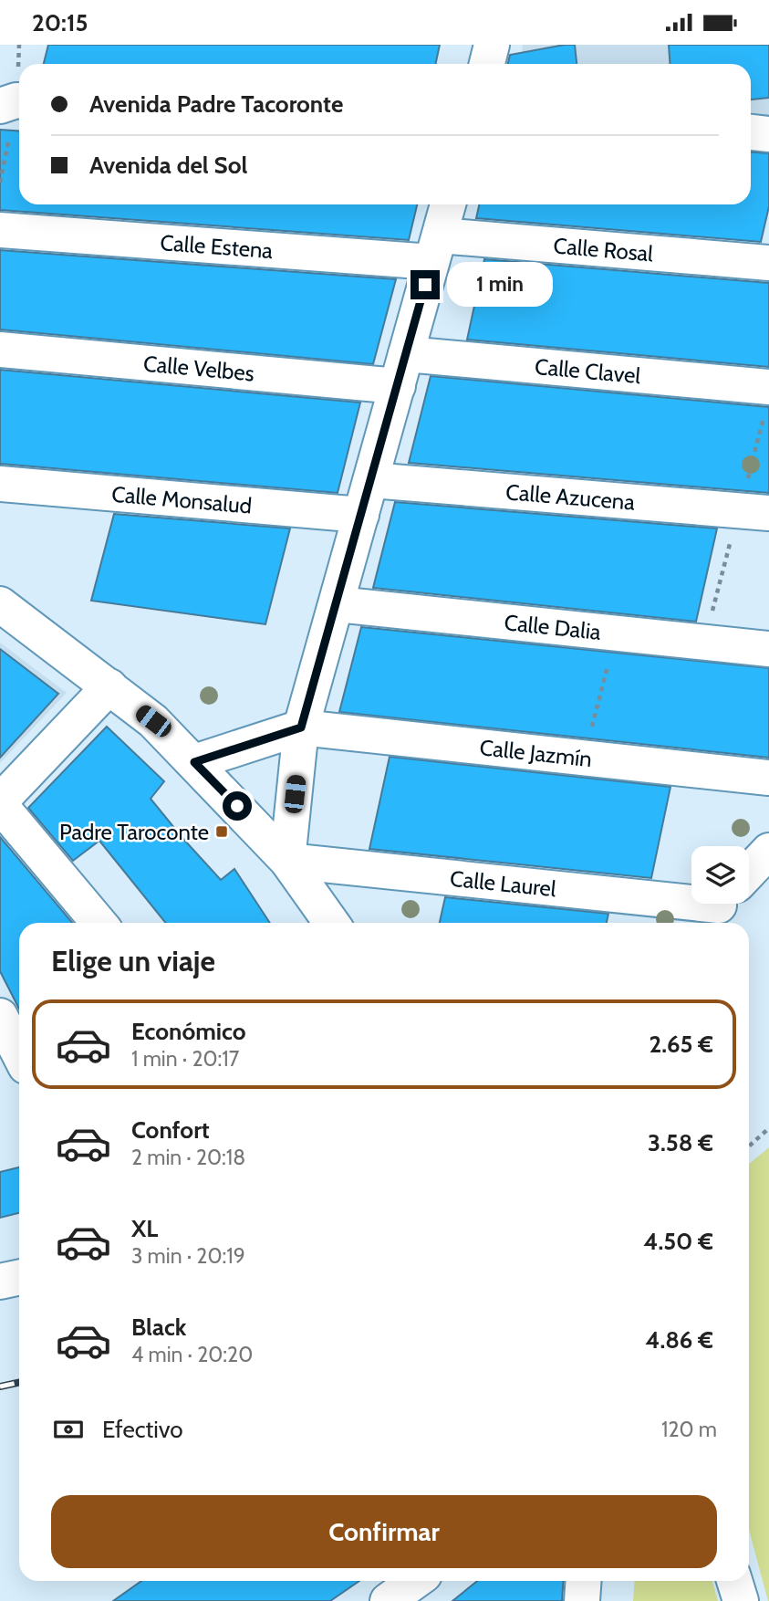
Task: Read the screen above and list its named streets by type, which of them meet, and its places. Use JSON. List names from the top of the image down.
{
  "streets": {
    "street": [
      "Calle Estena",
      "Calle Rosal",
      "Calle Velbes",
      "Calle Clavel",
      "Calle Azucena",
      "Calle Monsalud",
      "Calle Dalia",
      "Calle Jazmín",
      "Calle Laurel"
    ]
  },
  "crossings": [
    ["Calle Estena", "Calle Rosal"],
    ["Calle Velbes", "Calle Clavel"]
  ],
  "places": {
    "transit": ["Padre Taroconte"]
  },
  "page": {
    "status": "20:15",
    "banner": ["Avenida Padre Tacoronte", "Avenida del Sol"],
    "bubble": "1 min",
    "heading": "Elige un viaje",
    "list": [
      {
        "name": "Económico",
        "note": "1 min · 20:17",
        "value": "2.65 €"
      },
      {
        "name": "Confort",
        "note": "2 min · 20:18",
        "value": "3.58 €"
      },
      {
        "name": "XL",
        "note": "3 min · 20:19",
        "value": "4.50 €"
      },
      {
        "name": "Black",
        "note": "4 min · 20:20",
        "value": "4.86 €"
      }
    ],
    "pay": ["Efectivo", "120 m"],
    "buttons": "Confirmar"
  }
}
